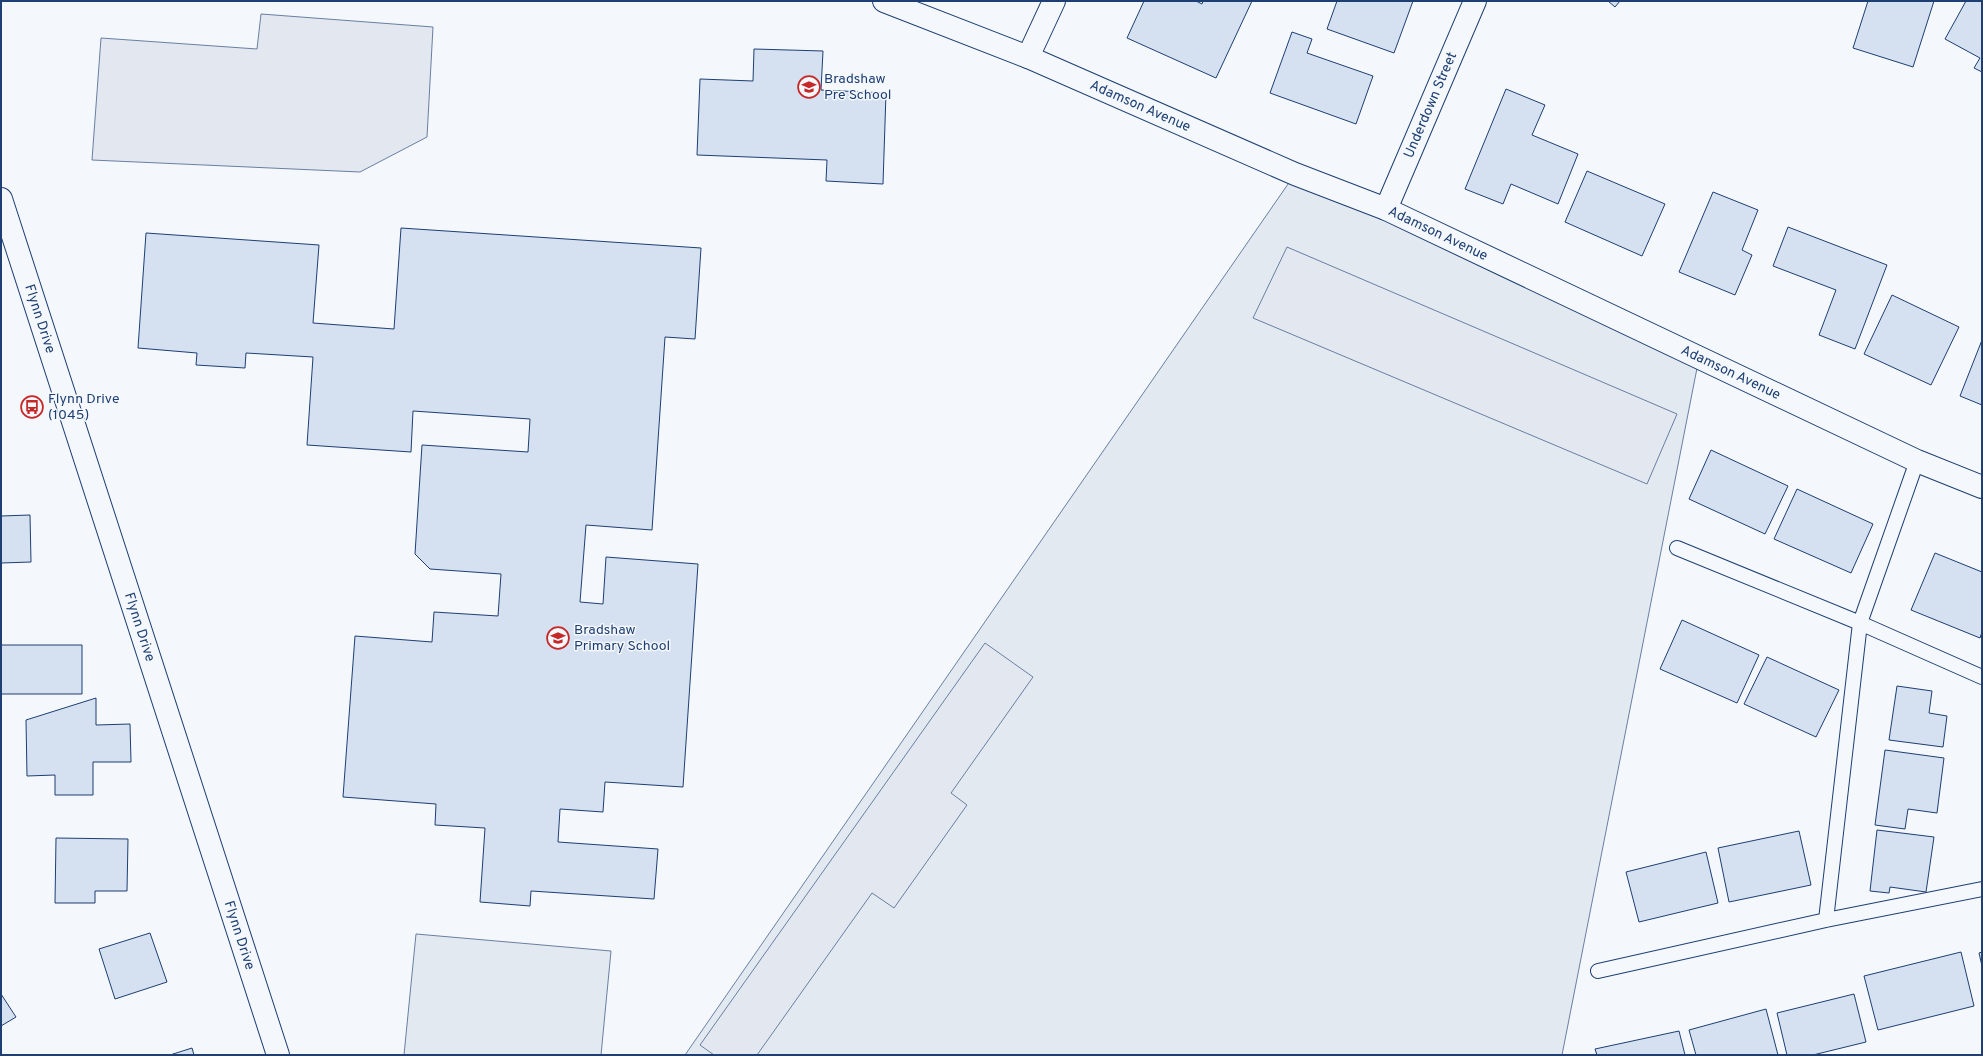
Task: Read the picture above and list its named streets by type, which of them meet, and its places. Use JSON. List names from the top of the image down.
{
  "streets": {
    "street": ["Underdown Street", "Adamson Avenue", "Flynn Drive"]
  },
  "crossings": [
    ["Underdown Street", "Adamson Avenue"]
  ],
  "places": {
    "school or university": ["Bradshaw Pre School", "Bradshaw Primary School"],
    "bus stop": ["Flynn Drive (1045)"]
  }
}
